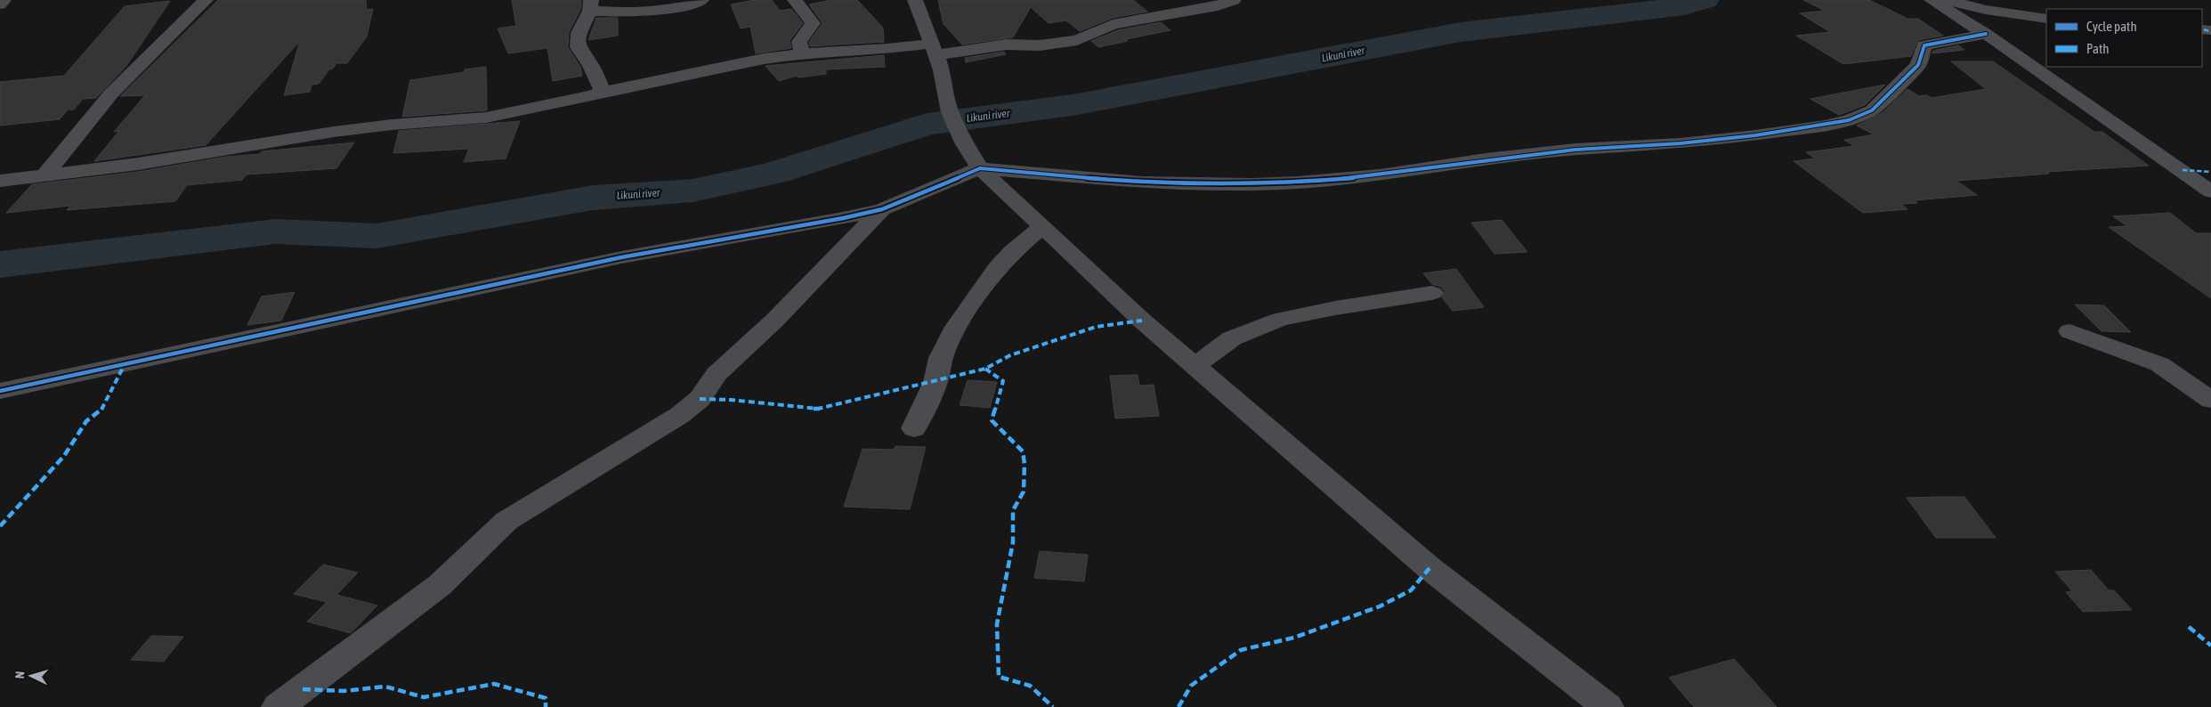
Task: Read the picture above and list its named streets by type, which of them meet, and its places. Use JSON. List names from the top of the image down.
{
  "water": ["Likuni river"],
  "legend": ["Cycle path", "Path"],
  "north": "left"
}
